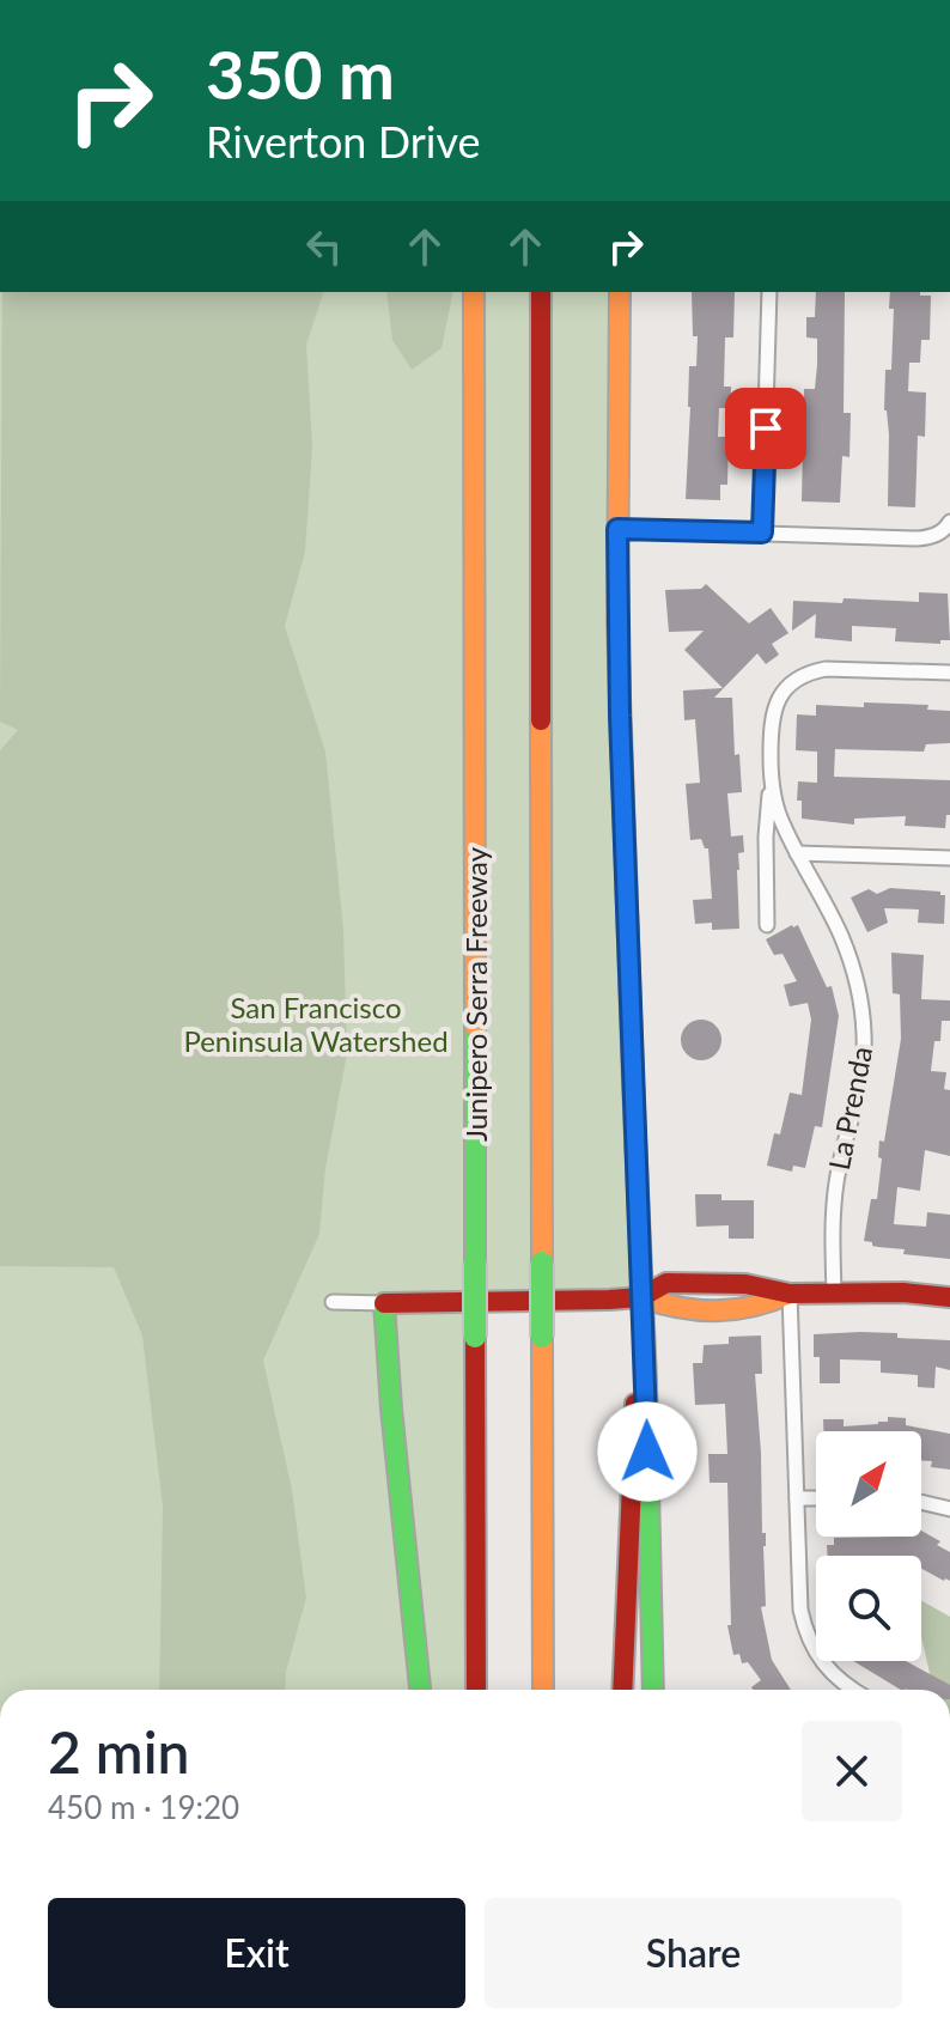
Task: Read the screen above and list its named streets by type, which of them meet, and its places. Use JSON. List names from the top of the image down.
{
  "streets": {
    "main road": ["Junipero Serra Freeway"],
    "street": ["La Prenda"]
  },
  "parks": ["San Francisco Peninsula Watershed"],
  "north": "top right",
  "page": {
    "turn": ["350 m", "Riverton Drive"],
    "heading": ["2 min", "450 m · 19:20"],
    "buttons": ["Exit", "Share"]
  }
}
